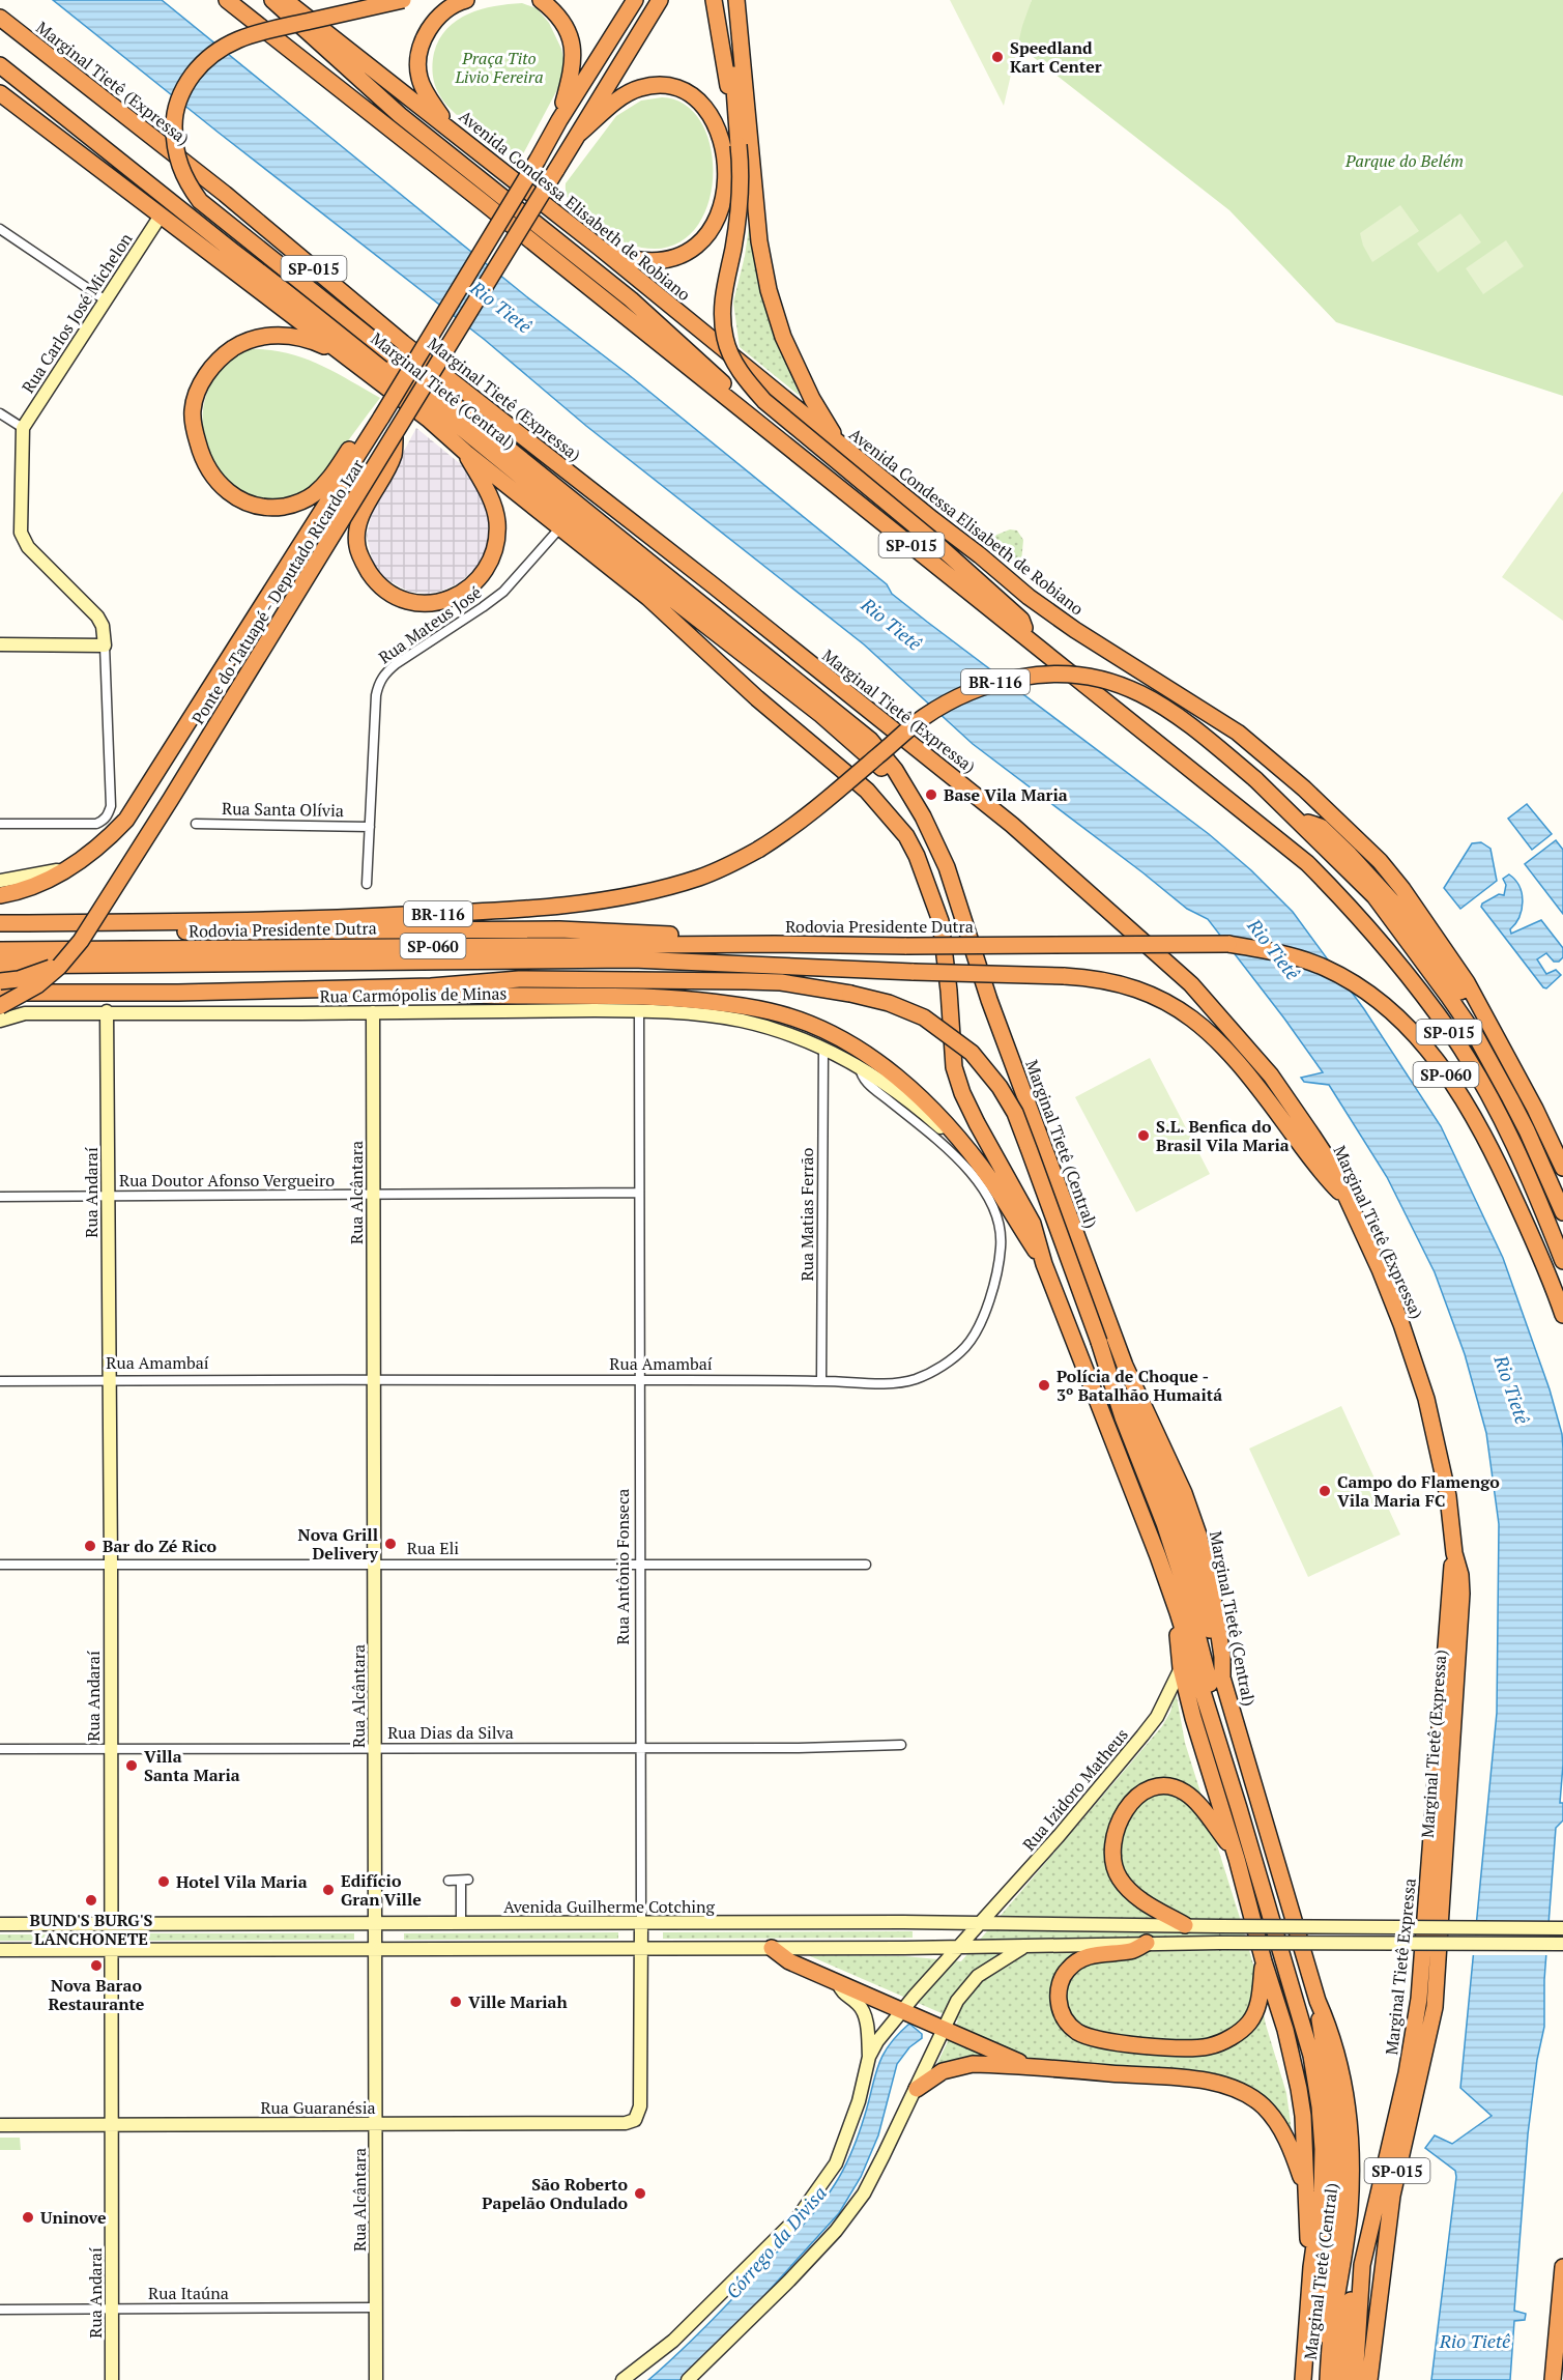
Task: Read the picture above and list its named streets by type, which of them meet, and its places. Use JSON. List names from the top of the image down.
{
  "streets": {
    "highway": [
      "Marginal Tietê (Expressa)",
      "Avenida Condessa Elisabeth de Robiano",
      "SP-015",
      "Marginal Tietê (Central)",
      "Ponte do Tatuapé - Deputado Ricardo Izar",
      "BR-116",
      "Rodovia Presidente Dutra",
      "SP-060",
      "Marginal Tietê Expressa"
    ],
    "main road": [
      "Rua Carlos José Michelon",
      "Rua Carmópolis de Minas",
      "Rua Andaraí",
      "Rua Alcântara",
      "Rua Amambaí",
      "Rua Antônio Fonseca",
      "Rua Izidoro Matheus",
      "Avenida Guilherme Cotching",
      "Rua Guaranésia"
    ],
    "street": [
      "Rua Mateus José",
      "Rua Santa Olívia",
      "Rua Doutor Afonso Vergueiro",
      "Rua Matias Ferrão",
      "Rua Eli",
      "Rua Dias da Silva",
      "Rua Itaúna"
    ]
  },
  "crossings": [
    ["Marginal Tietê (Expressa)", "Rodovia Presidente Dutra"],
    ["Marginal Tietê (Expressa)", "Marginal Tietê Expressa"],
    ["Rua Mateus José", "Rua Santa Olívia"],
    ["Rua Carmópolis de Minas", "Rua Andaraí"],
    ["Rua Carmópolis de Minas", "Rua Alcântara"],
    ["Rua Carmópolis de Minas", "Rua Matias Ferrão"],
    ["Rua Carmópolis de Minas", "Rua Amambaí"],
    ["Rua Carmópolis de Minas", "Rua Antônio Fonseca"],
    ["Rua Doutor Afonso Vergueiro", "Rua Andaraí"],
    ["Rua Doutor Afonso Vergueiro", "Rua Alcântara"],
    ["Rua Doutor Afonso Vergueiro", "Rua Antônio Fonseca"],
    ["Rua Andaraí", "Rua Amambaí"],
    ["Rua Andaraí", "Rua Eli"],
    ["Rua Andaraí", "Rua Dias da Silva"],
    ["Rua Andaraí", "Avenida Guilherme Cotching"],
    ["Rua Andaraí", "Rua Guaranésia"],
    ["Rua Andaraí", "Rua Itaúna"],
    ["Rua Alcântara", "Rua Amambaí"],
    ["Rua Alcântara", "Rua Eli"],
    ["Rua Alcântara", "Rua Dias da Silva"],
    ["Rua Alcântara", "Avenida Guilherme Cotching"],
    ["Rua Alcântara", "Rua Guaranésia"],
    ["Rua Alcântara", "Rua Itaúna"],
    ["Rua Matias Ferrão", "Rua Amambaí"],
    ["Rua Amambaí", "Rua Antônio Fonseca"],
    ["Rua Eli", "Rua Antônio Fonseca"],
    ["Rua Antônio Fonseca", "Rua Dias da Silva"],
    ["Rua Antônio Fonseca", "Avenida Guilherme Cotching"],
    ["Rua Antônio Fonseca", "Rua Guaranésia"],
    ["Rua Izidoro Matheus", "Avenida Guilherme Cotching"]
  ],
  "water": ["Rio Tietê", "Córrego da Divisa"],
  "parks": ["Praça Tito Livio Fereira", "Parque do Belém"],
  "places": [
    "Speedland Kart Center",
    "Base Vila Maria",
    "S.L. Benfica do Brasil Vila Maria",
    "Polícia de Choque - 3º Batalhão Humaitá",
    "Campo do Flamengo Vila Maria FC",
    "Nova Grill Delivery",
    "Bar do Zé Rico",
    "Villa Santa Maria",
    "Hotel Vila Maria",
    "Edifício Gran Ville",
    "BUND'S BURG'S LANCHONETE",
    "Nova Barao Restaurante",
    "Ville Mariah",
    "São Roberto Papelão Ondulado",
    "Uninove"
  ]
}
